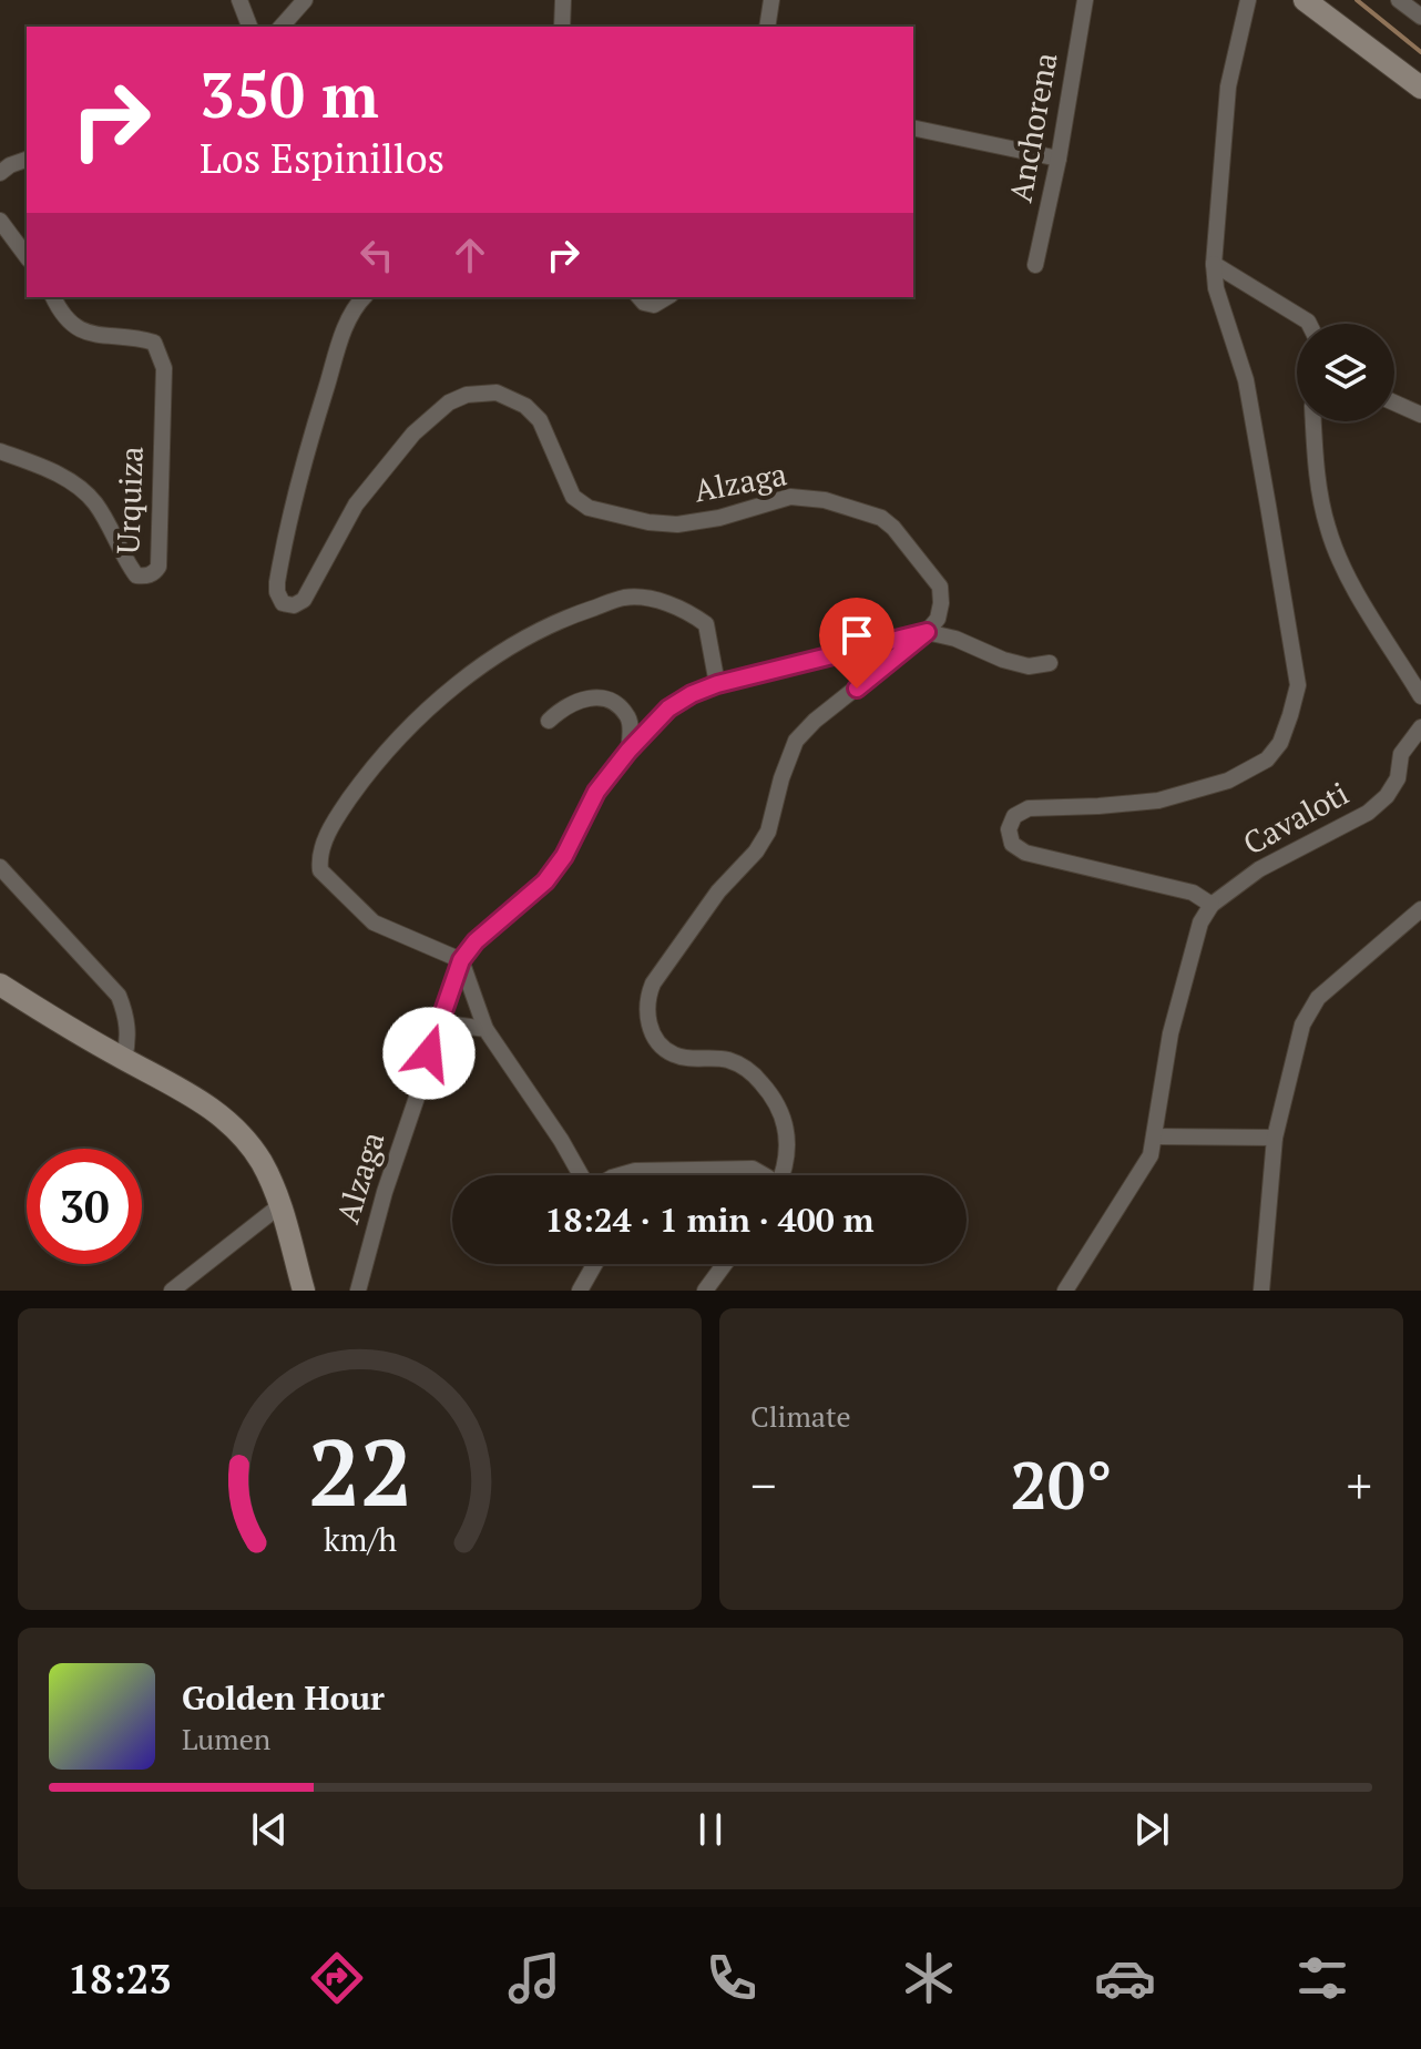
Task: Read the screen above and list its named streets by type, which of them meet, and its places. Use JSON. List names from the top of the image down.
{
  "streets": {
    "street": [
      "Anchorena",
      "Alzaga",
      "Urquiza",
      "Cavaloti"
    ]
  },
  "page": {
    "turn": ["350 m", "Los Espinillos"],
    "limit": "30",
    "trip": "18:24 · 1 min · 400 m",
    "tile": "Climate",
    "heat": ["−", "20°", "+"],
    "song": ["Golden Hour", "Lumen"],
    "tabs": "18:23",
    "gauge": ["22", "km/h"]
  }
}
